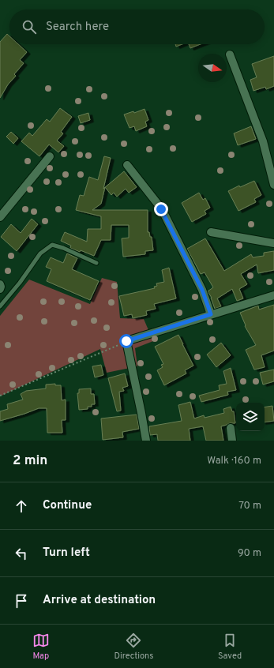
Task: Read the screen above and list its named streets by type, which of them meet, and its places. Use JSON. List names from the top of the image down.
{
  "north": "right",
  "page": {
    "search": "Search here",
    "heading": ["2 min", "Walk · 160 m"],
    "list": [
      ["Continue", "70 m"],
      ["Turn left", "90 m"],
      "Arrive at destination"
    ],
    "nav": ["Map", "Directions", "Saved"]
  }
}
